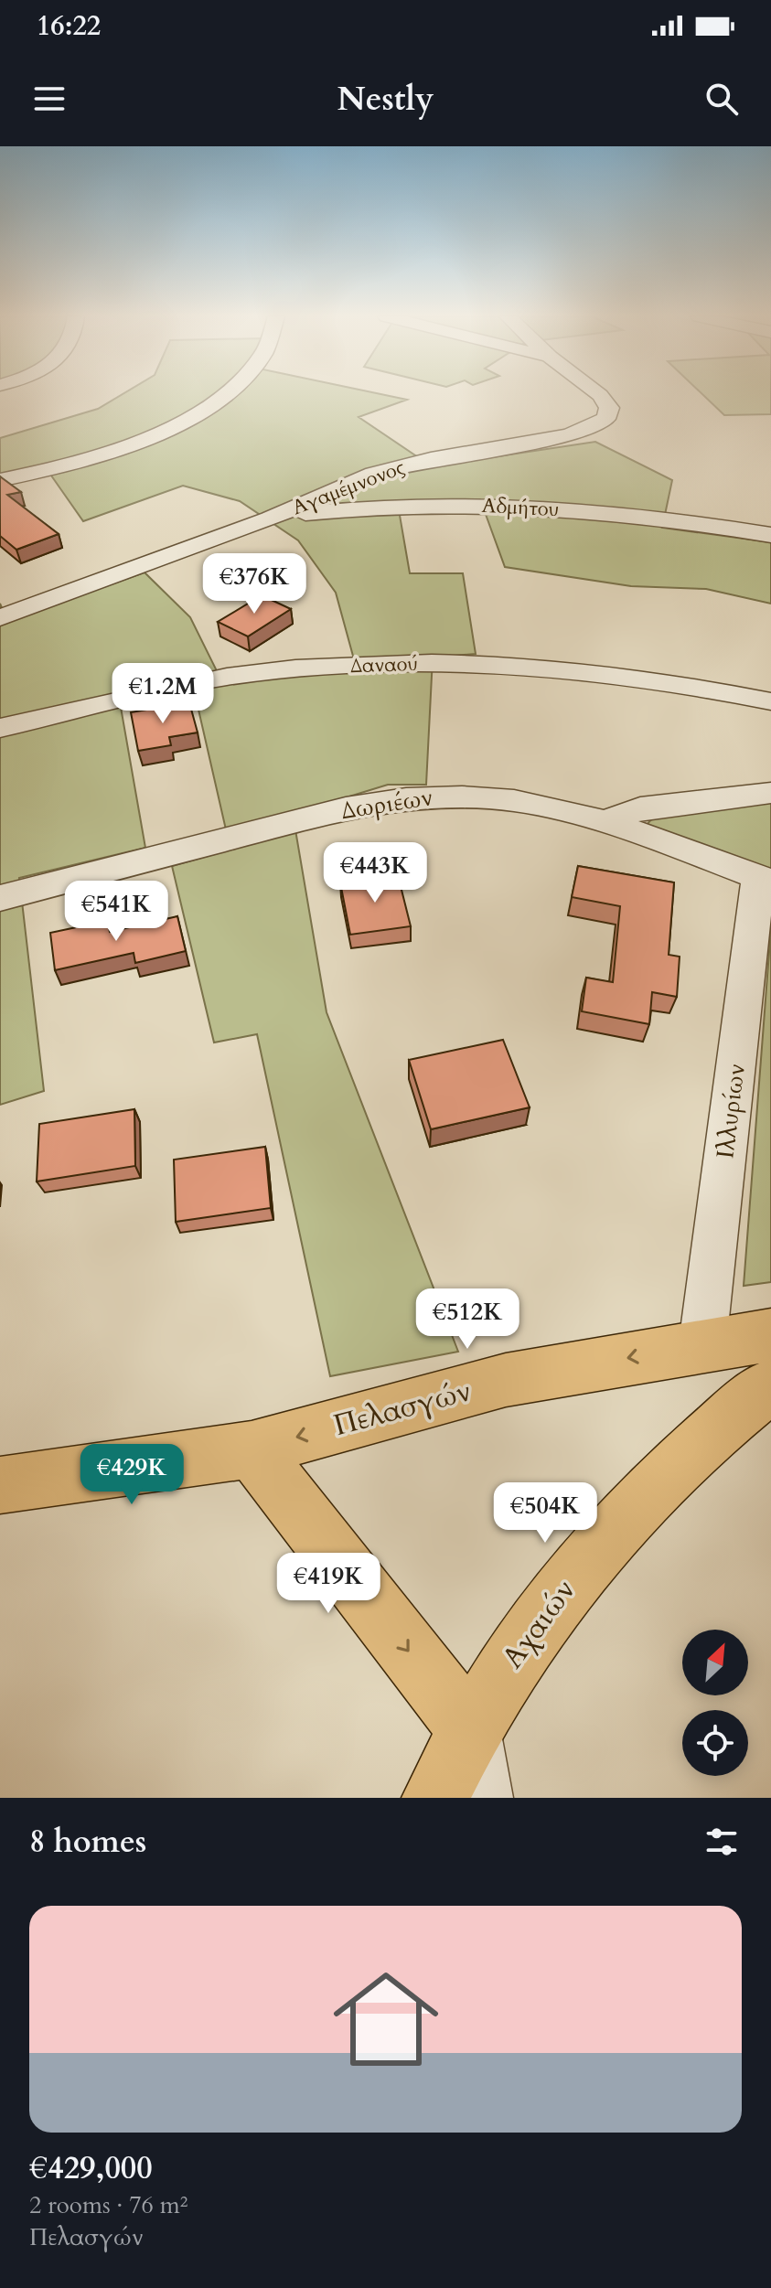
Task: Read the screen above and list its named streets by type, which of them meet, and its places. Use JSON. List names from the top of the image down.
{
  "streets": {
    "main road": ["Πελασγών", "Αχαιών"],
    "street": [
      "Αγαμέμνονος",
      "Αδμήτου",
      "Δαναού",
      "Δωριέων",
      "Ιλλυρίων"
    ]
  },
  "crossings": [
    ["Αγαμέμνονος", "Αδμήτου"],
    ["Δωριέων", "Ιλλυρίων"],
    ["Ιλλυρίων", "Πελασγών"]
  ],
  "one_way": ["Πελασγών"],
  "north": "top right",
  "page": {
    "status": "16:22",
    "header": "Nestly",
    "price": [
      "€376K",
      "€1.2M",
      "€443K",
      "€541K",
      "€512K",
      "€429K",
      "€504K",
      "€419K"
    ],
    "heading": "8 homes",
    "list": [
      {
        "name": "€429,000",
        "note": "2 rooms · 76 m² · Πελασγών"
      }
    ]
  }
}
